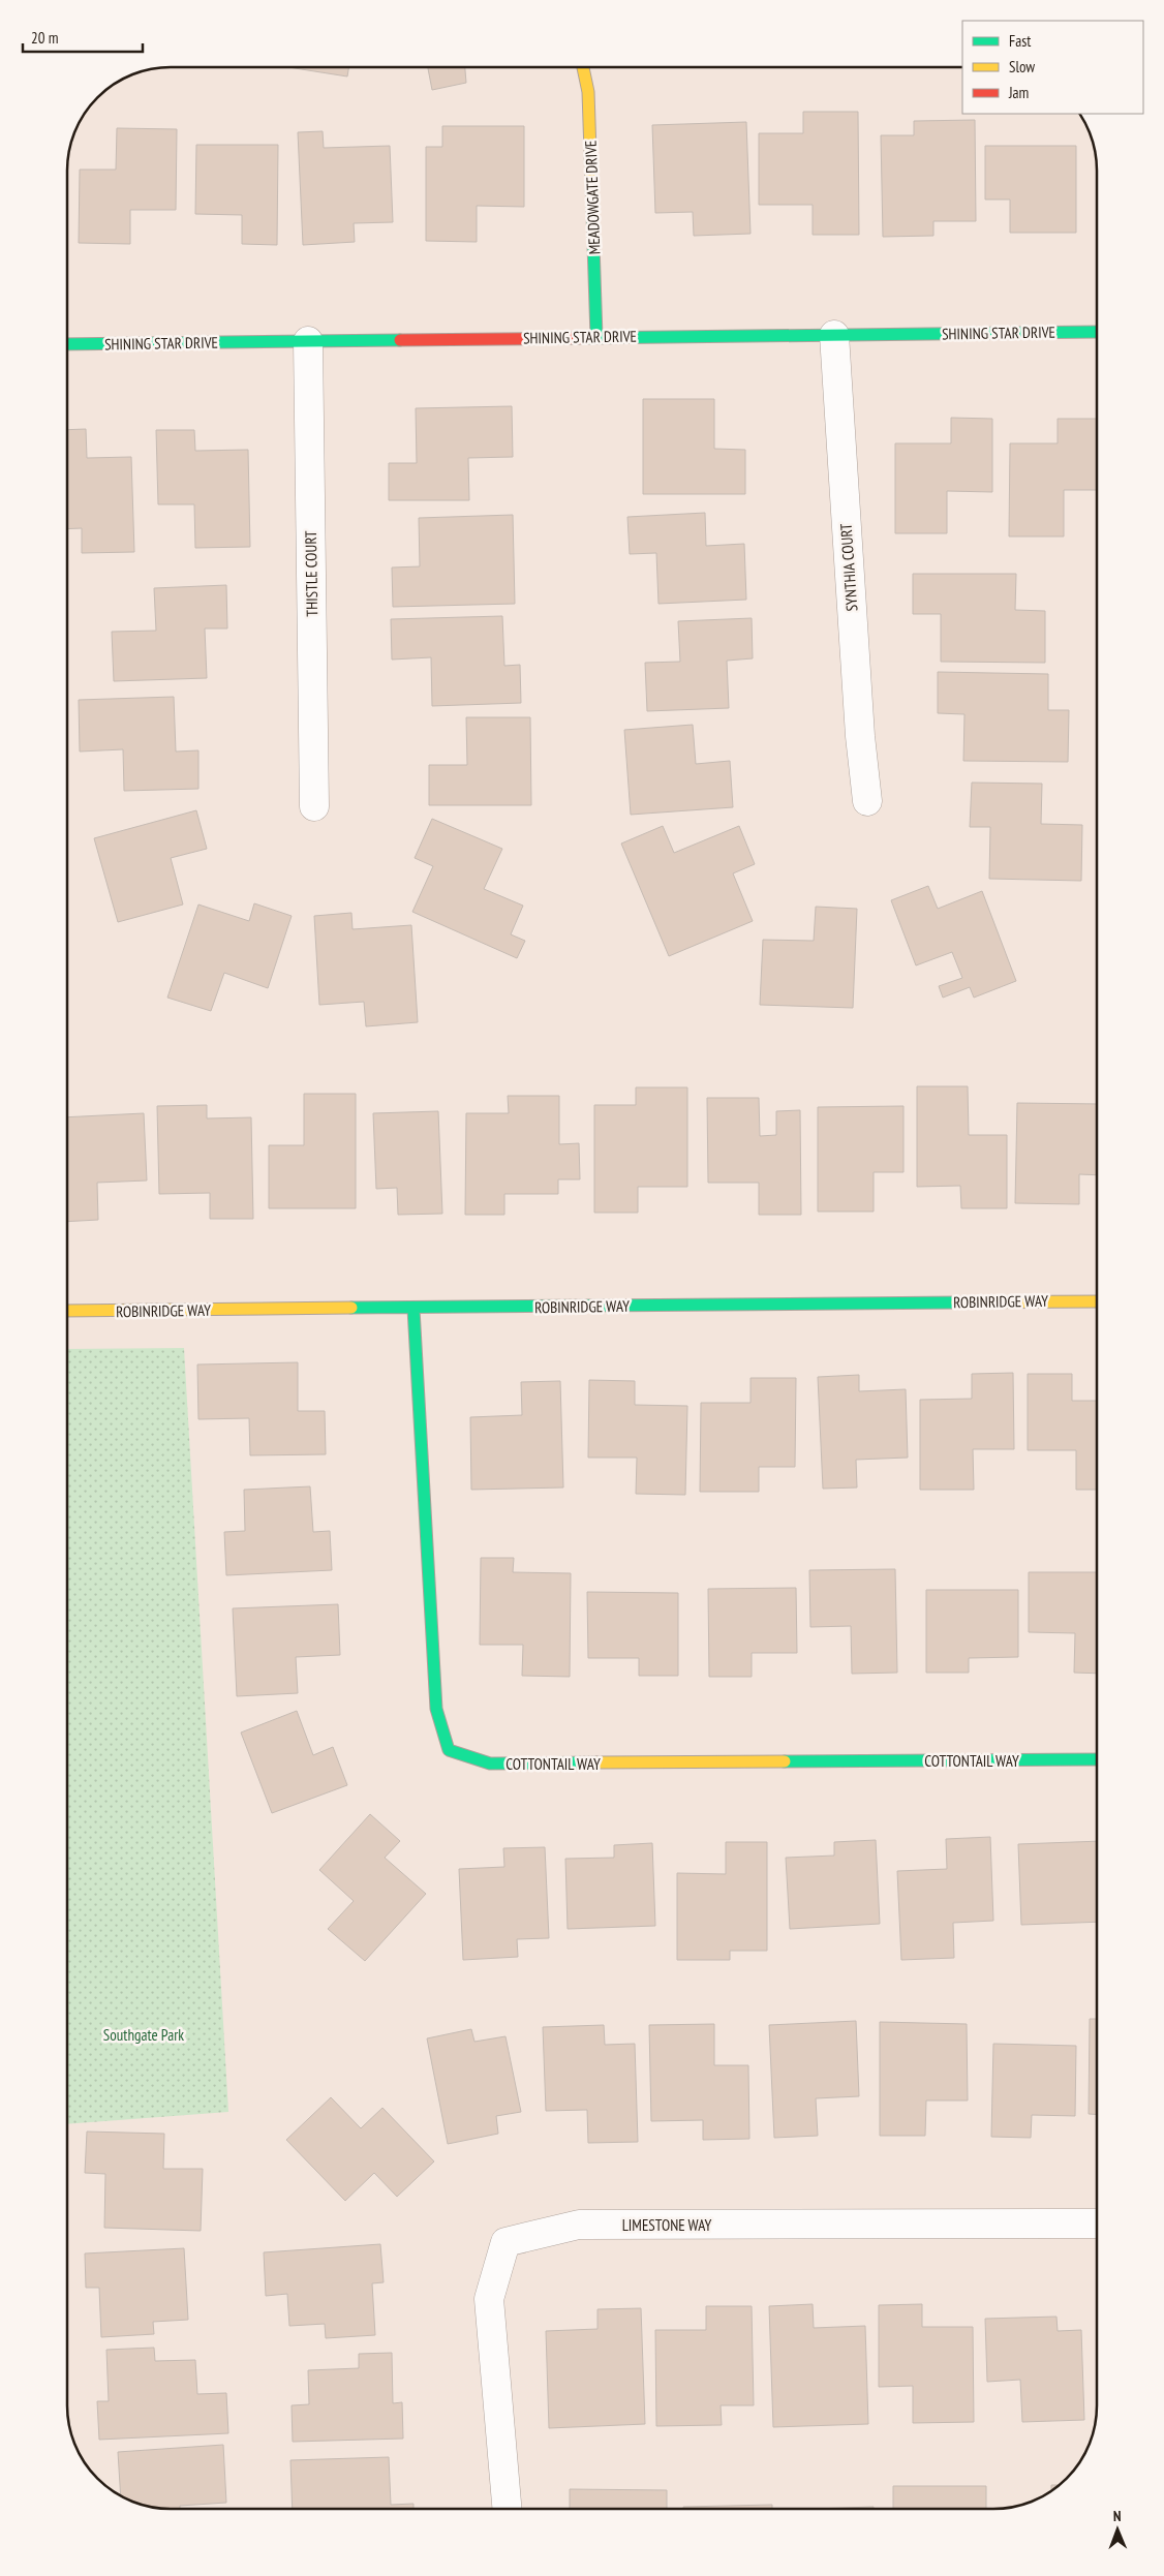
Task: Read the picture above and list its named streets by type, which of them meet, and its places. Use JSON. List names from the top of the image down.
{
  "streets": {
    "street": [
      "MEADOWGATE DRIVE",
      "SHINING STAR DRIVE",
      "SYNTHIA COURT",
      "THISTLE COURT",
      "ROBINRIDGE WAY",
      "COTTONTAIL WAY",
      "LIMESTONE WAY"
    ]
  },
  "crossings": [
    ["MEADOWGATE DRIVE", "SHINING STAR DRIVE"],
    ["SHINING STAR DRIVE", "SYNTHIA COURT"],
    ["SHINING STAR DRIVE", "THISTLE COURT"],
    ["ROBINRIDGE WAY", "COTTONTAIL WAY"]
  ],
  "parks": ["Southgate Park"],
  "legend": ["Fast", "Slow", "Jam"],
  "scale_bar": "20 m",
  "north": "top"
}
